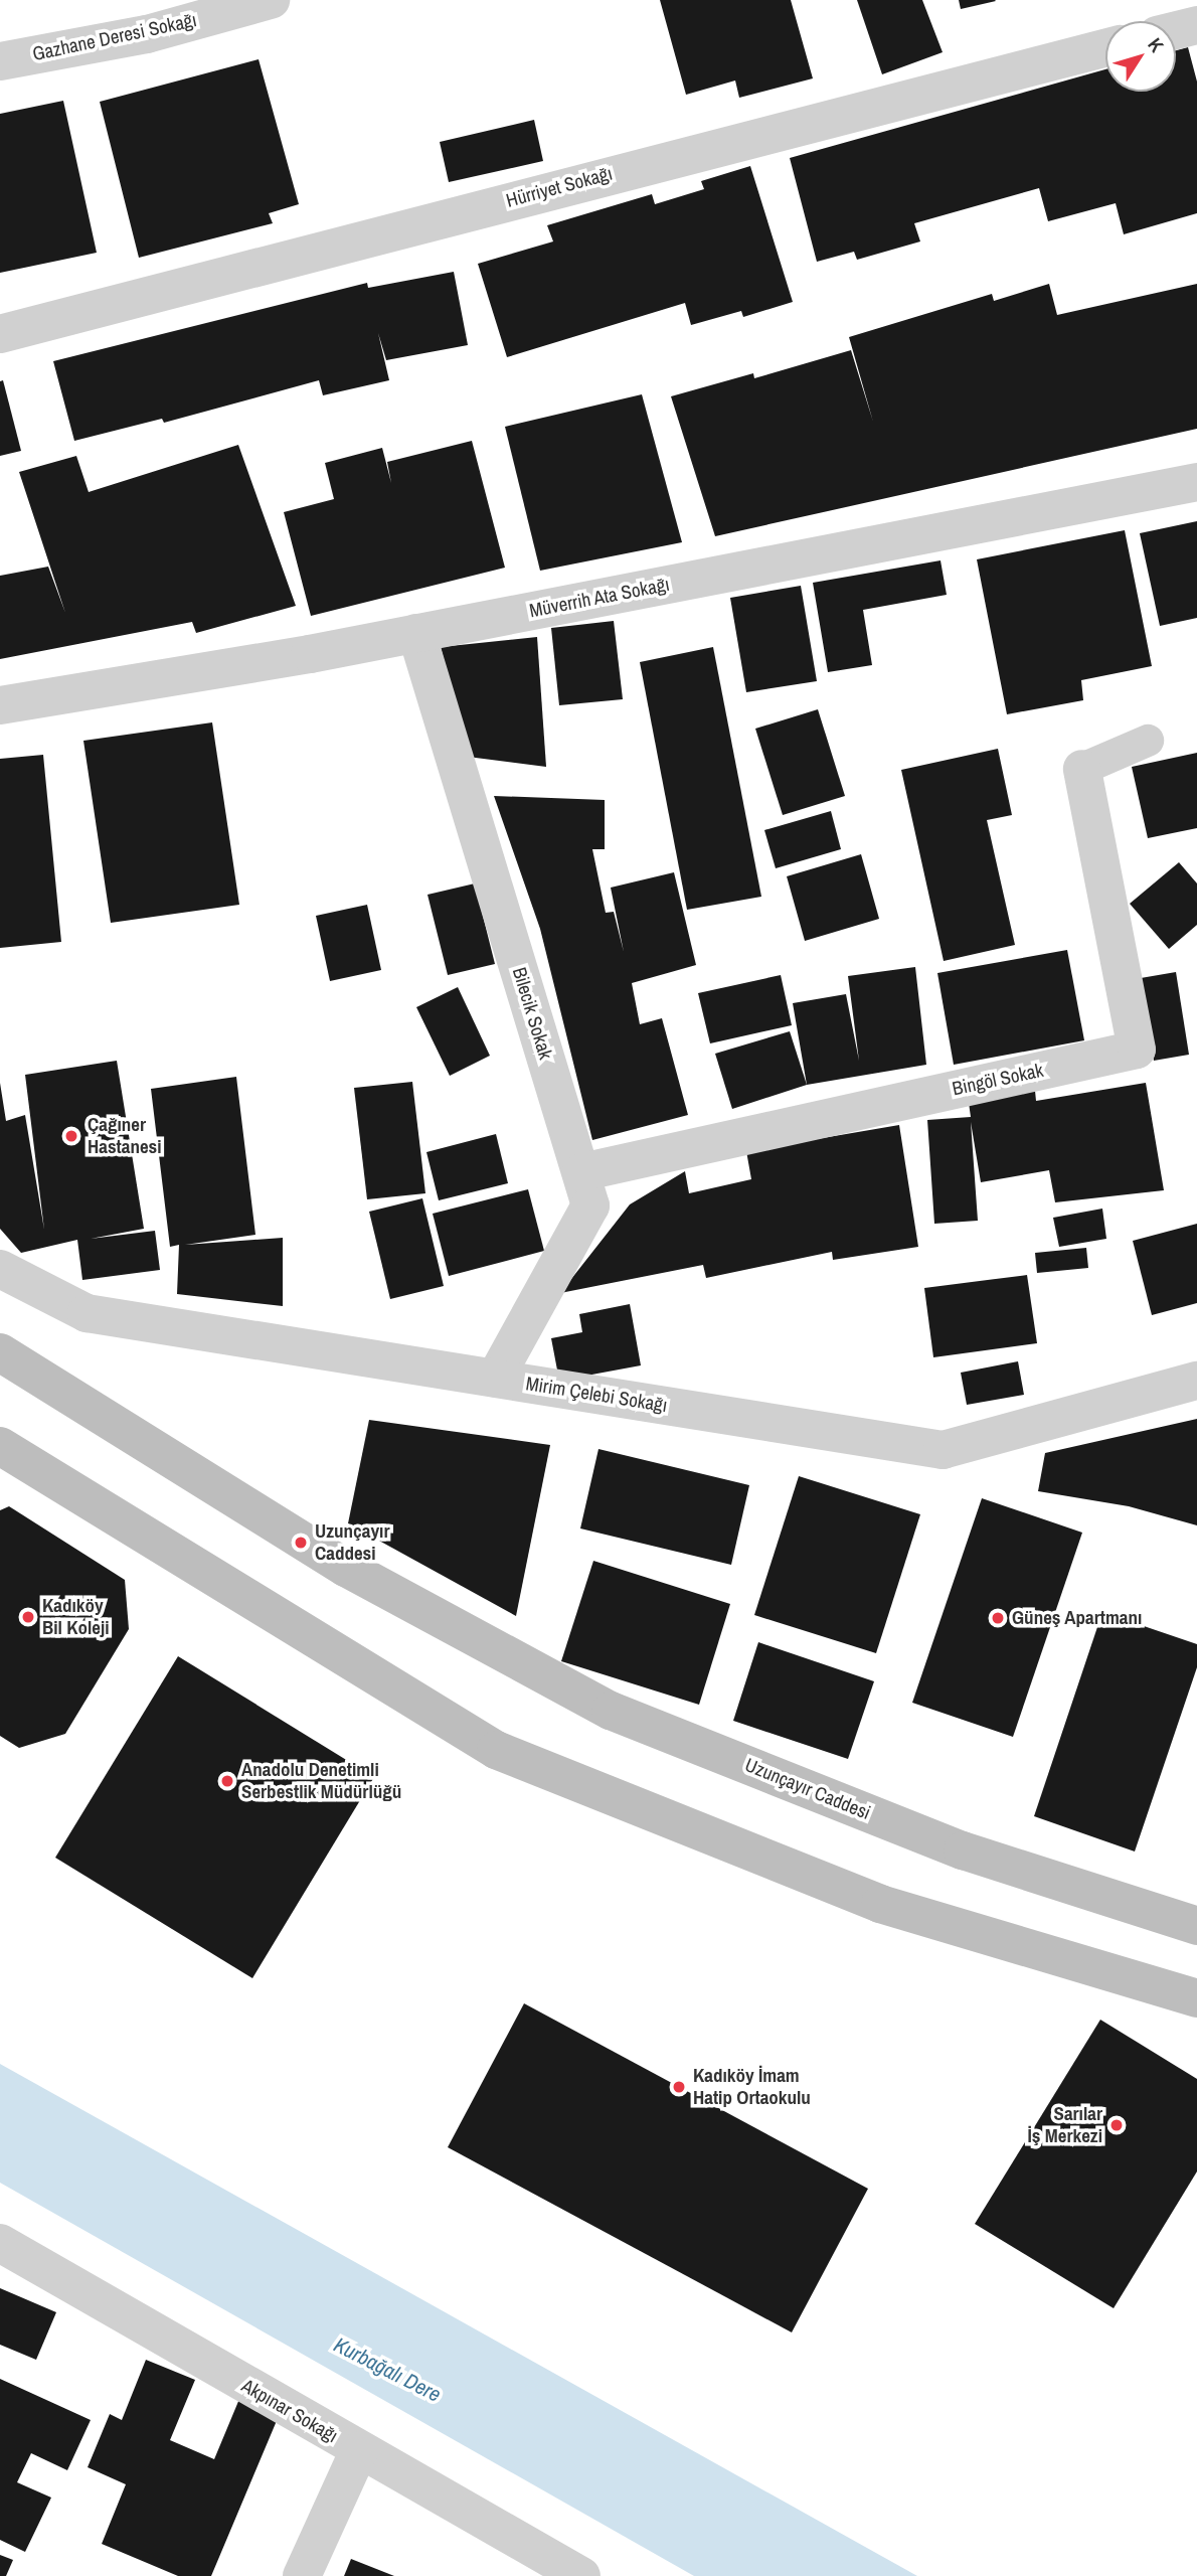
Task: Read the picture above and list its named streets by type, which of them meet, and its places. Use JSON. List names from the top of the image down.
{
  "streets": {
    "main road": ["Uzunçayır Caddesi"],
    "street": [
      "Gazhane Deresi Sokağı",
      "Hürriyet Sokağı",
      "Müverrih Ata Sokağı",
      "Bilecik Sokak",
      "Bingöl Sokak",
      "Mirim Çelebi Sokağı",
      "Akpınar Sokağı"
    ]
  },
  "crossings": [
    ["Müverrih Ata Sokağı", "Bilecik Sokak"],
    ["Bilecik Sokak", "Bingöl Sokak"],
    ["Bilecik Sokak", "Mirim Çelebi Sokağı"]
  ],
  "water": ["Kurbağalı Dere"],
  "places": [
    "Çağıner Hastanesi",
    "Uzunçayır Caddesi",
    "Kadıköy Bil Koleji",
    "Güneş Apartmanı",
    "Anadolu Denetimli Serbestlik Müdürlüğü",
    "Kadıköy İmam Hatip Ortaokulu",
    "Sarılar İş Merkezi"
  ],
  "north": "top right"
}
